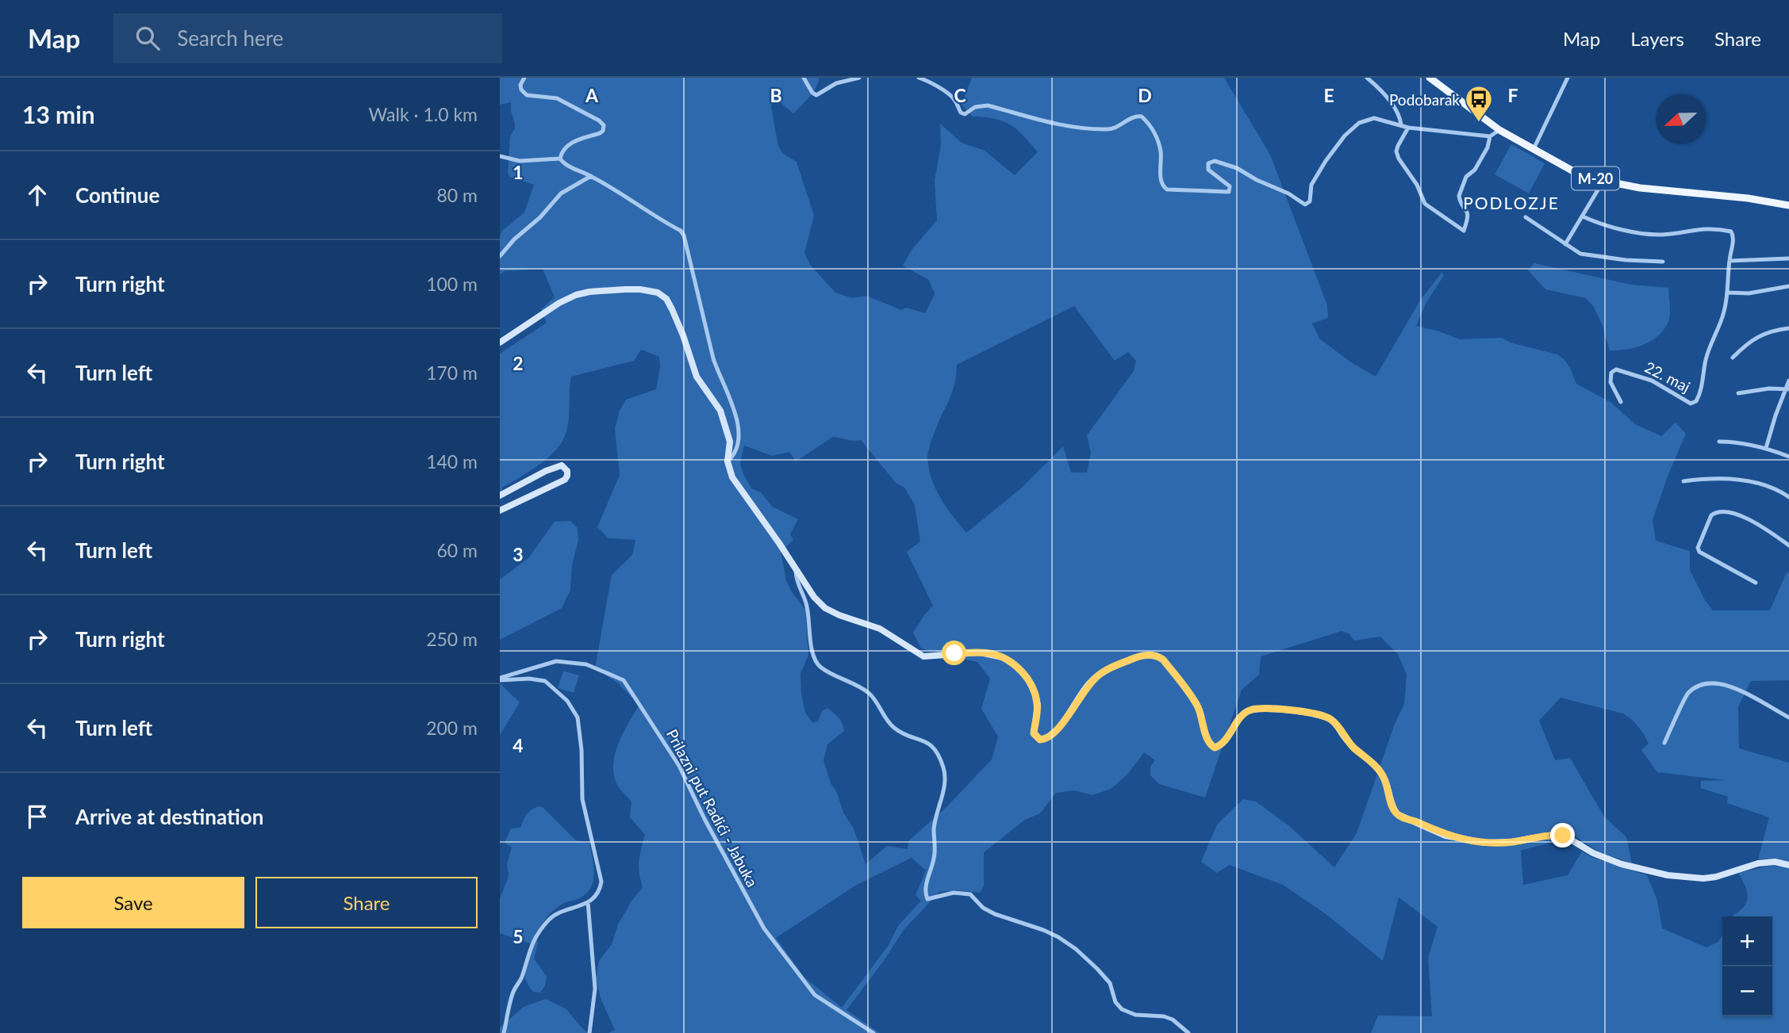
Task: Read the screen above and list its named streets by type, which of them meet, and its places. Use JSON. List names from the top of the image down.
{
  "streets": {
    "main road": ["M-20"],
    "street": ["22. maj", "Prilazni put Radići - Jabuka"]
  },
  "districts": ["PODLOZJE"],
  "places": {
    "bus stop": ["Podobarak"]
  },
  "north": "left",
  "page": {
    "header": "Map",
    "search": "Search here",
    "nav": ["Map", "Layers", "Share"],
    "heading": ["13 min", "Walk · 1.0 km"],
    "list": [
      ["Continue", "80 m"],
      ["Turn right", "100 m"],
      ["Turn left", "170 m"],
      ["Turn right", "140 m"],
      ["Turn left", "60 m"],
      ["Turn right", "250 m"],
      ["Turn left", "200 m"],
      "Arrive at destination"
    ],
    "buttons": ["Save", "Share"],
    "map_buttons": ["+", "−"]
  },
  "grid": {
    "columns": [
      "A",
      "B",
      "C",
      "D",
      "E",
      "F"
    ],
    "rows": [
      "1",
      "2",
      "3",
      "4",
      "5"
    ]
  }
}
